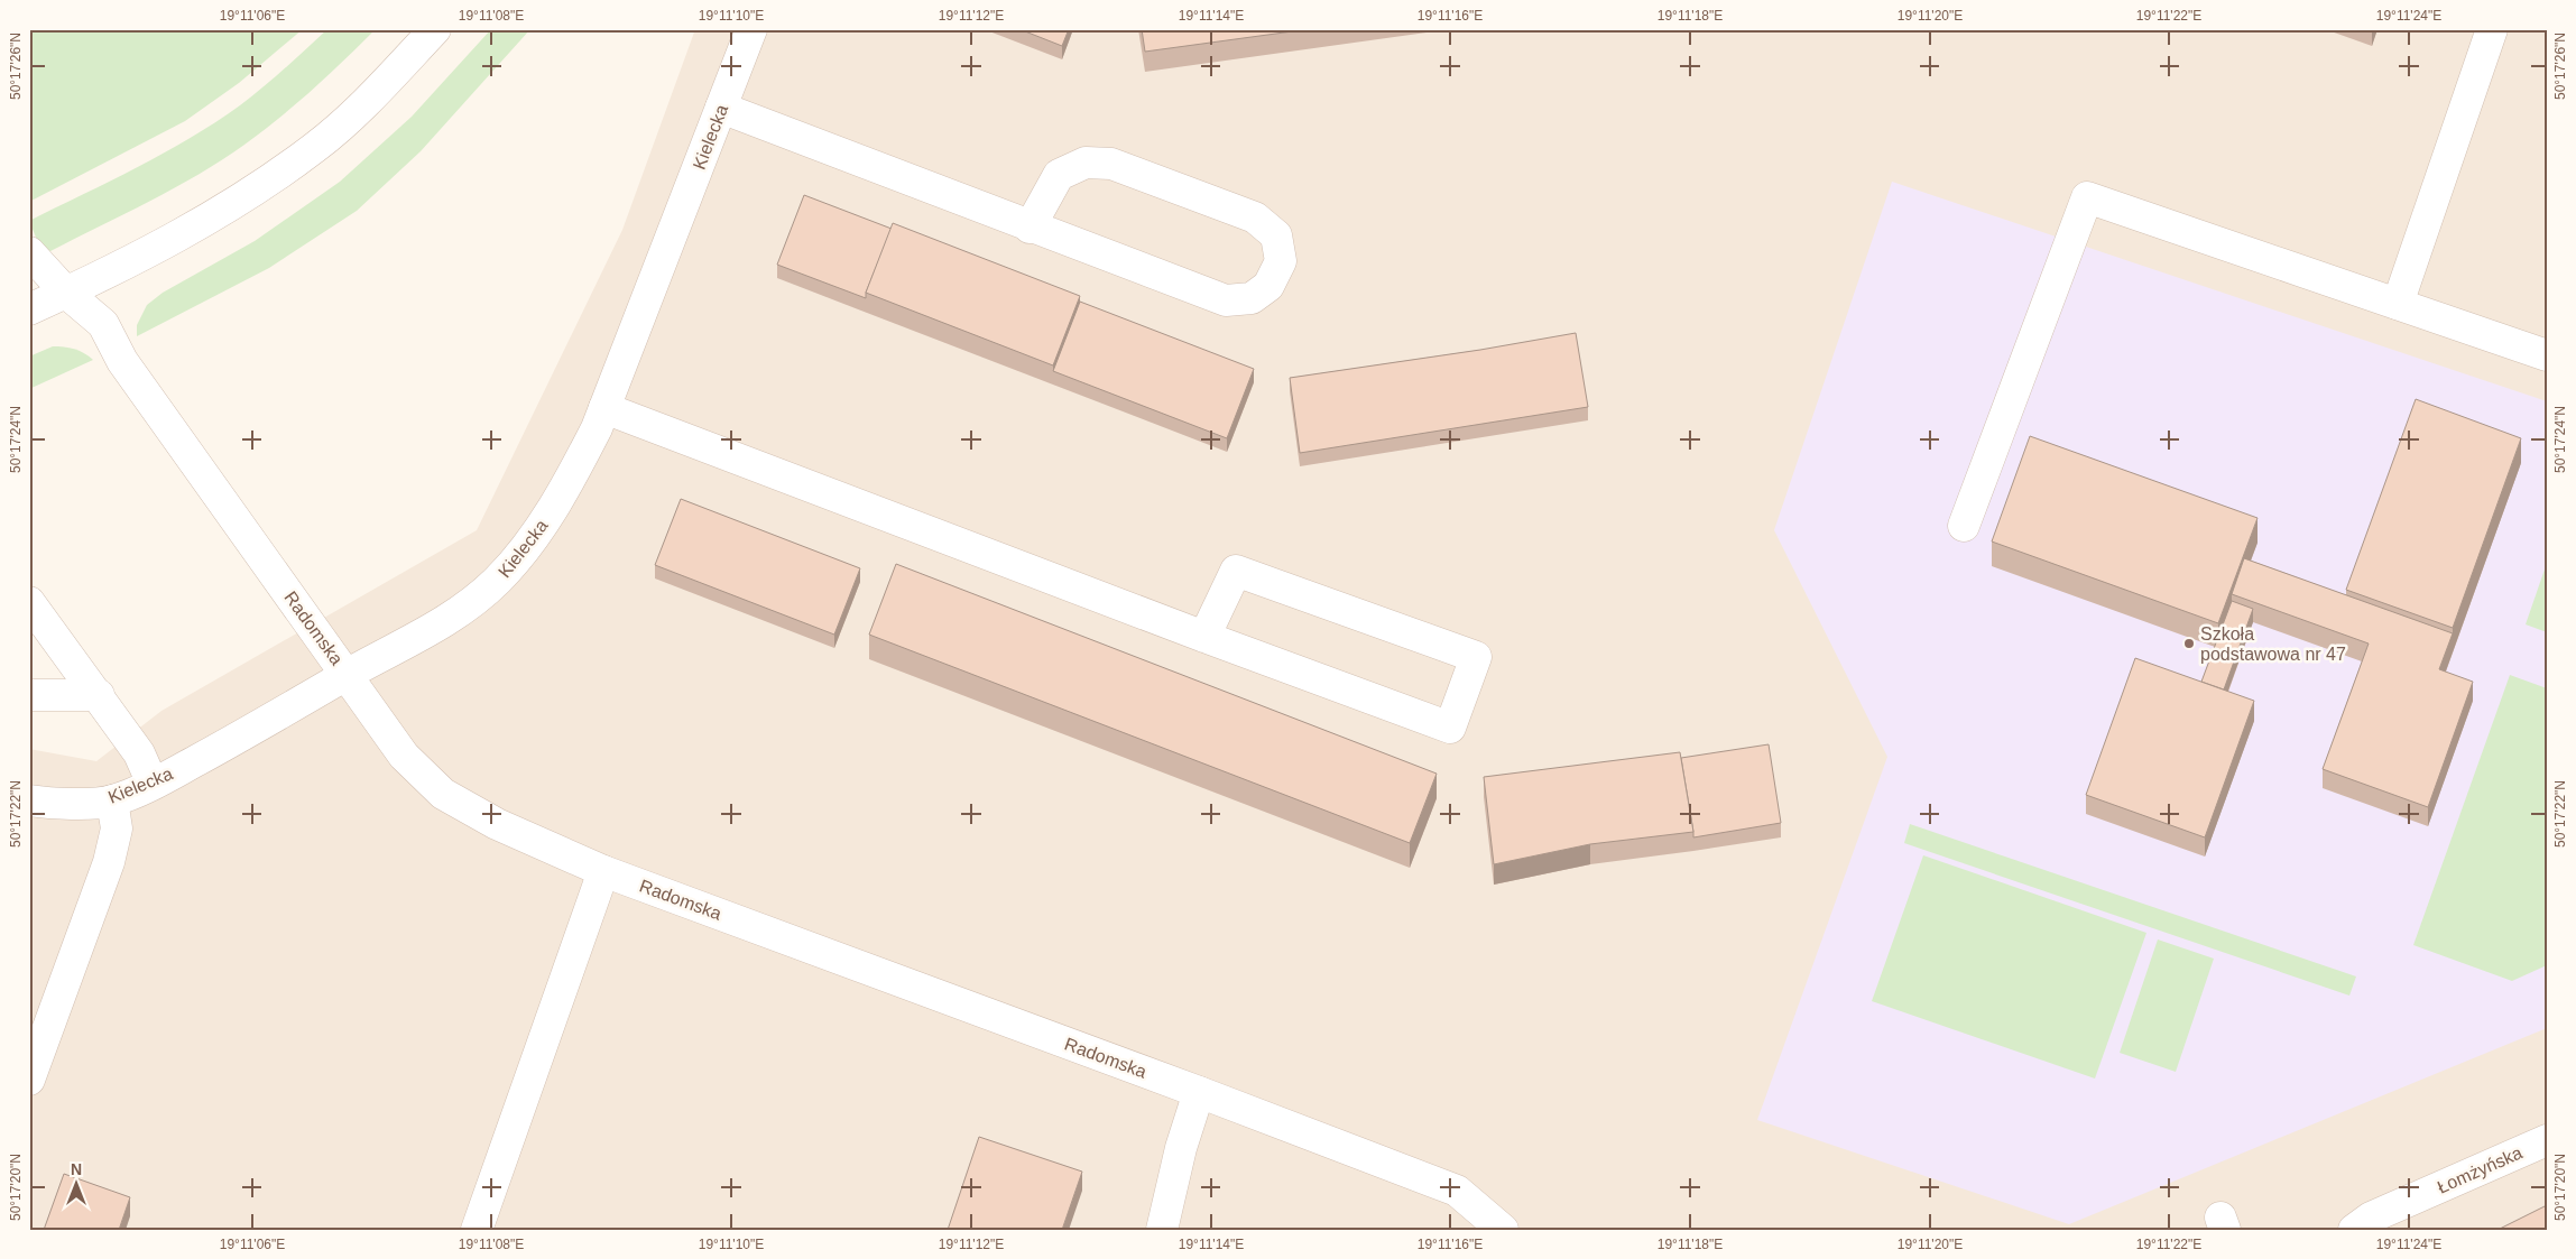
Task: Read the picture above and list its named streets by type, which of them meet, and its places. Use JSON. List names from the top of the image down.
{
  "streets": {
    "street": ["Kielecka", "Radomska", "Łomżyńska"]
  },
  "crossings": [
    ["Kielecka", "Radomska"]
  ],
  "places": ["Szkoła podstawowa nr 47"],
  "north": "top",
  "coordinates": [
    "19°11'06\"E",
    "19°11'08\"E",
    "19°11'10\"E",
    "19°11'12\"E",
    "19°11'14\"E",
    "19°11'16\"E",
    "19°11'18\"E",
    "19°11'20\"E",
    "19°11'22\"E",
    "19°11'24\"E",
    "50°17'26\"N",
    "50°17'24\"N",
    "50°17'22\"N",
    "50°17'20\"N"
  ]
}
